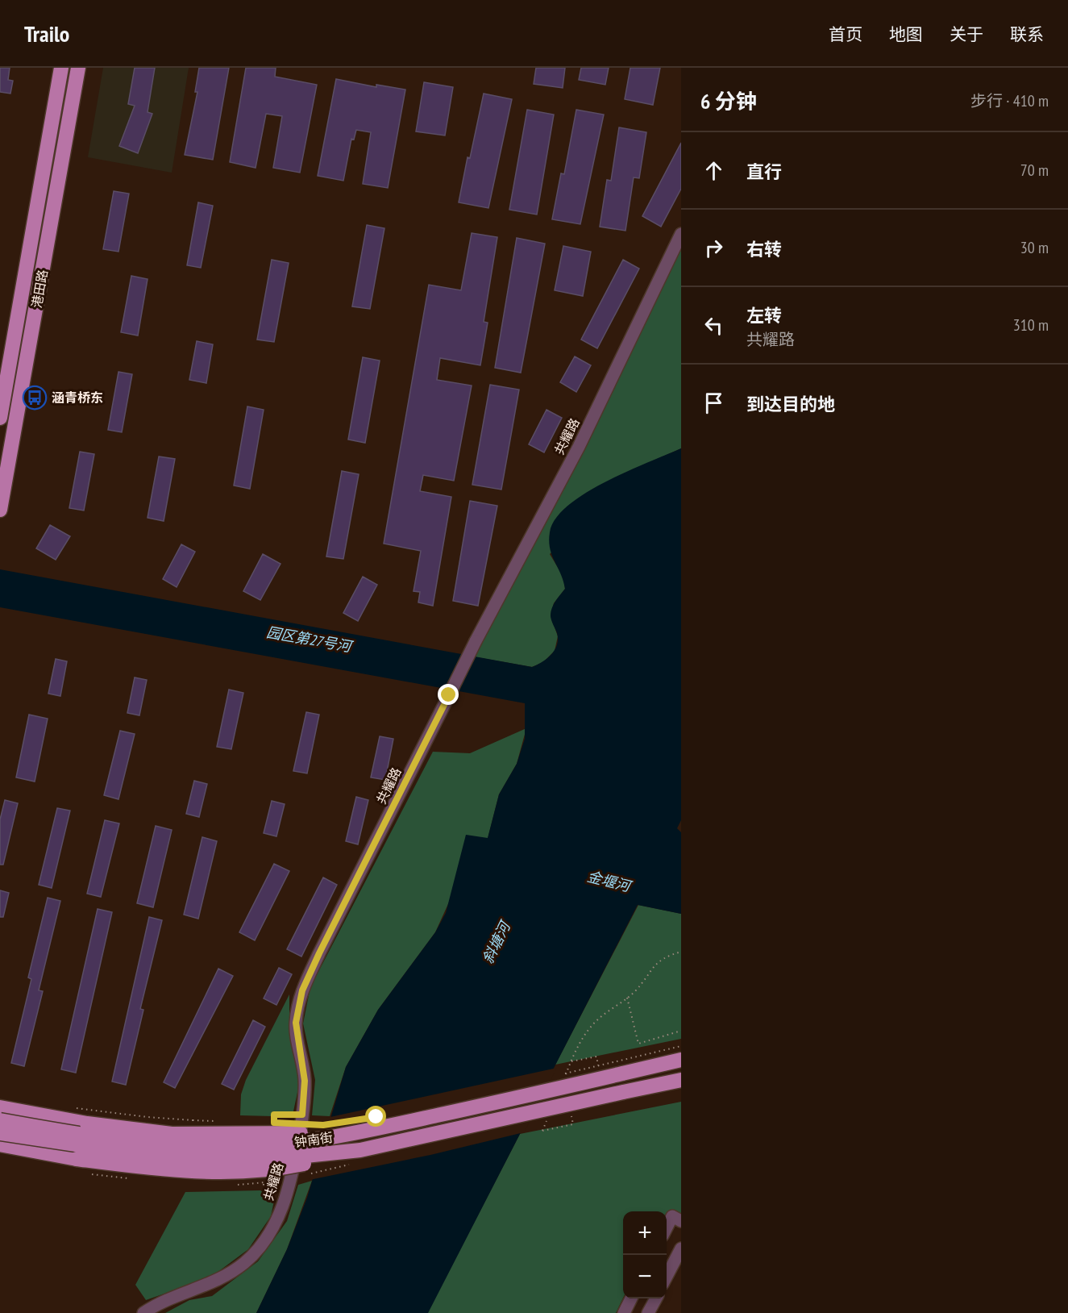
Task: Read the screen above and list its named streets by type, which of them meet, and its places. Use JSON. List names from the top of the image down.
{
  "streets": {
    "main road": ["港田路", "钟南街"],
    "street": ["共耀路"]
  },
  "water": ["园区第27号河", "金堰河", "斜塘河"],
  "places": {
    "bus stop": ["涵青桥东"]
  },
  "page": {
    "header": "Trailo",
    "nav": [
      "首页",
      "地图",
      "关于",
      "联系"
    ],
    "heading": ["6 分钟", "步行 · 410 m"],
    "list": [
      ["直行", "70 m"],
      ["右转", "30 m"],
      ["左转", "共耀路", "310 m"],
      "到达目的地"
    ],
    "map_buttons": ["+", "−"]
  }
}
